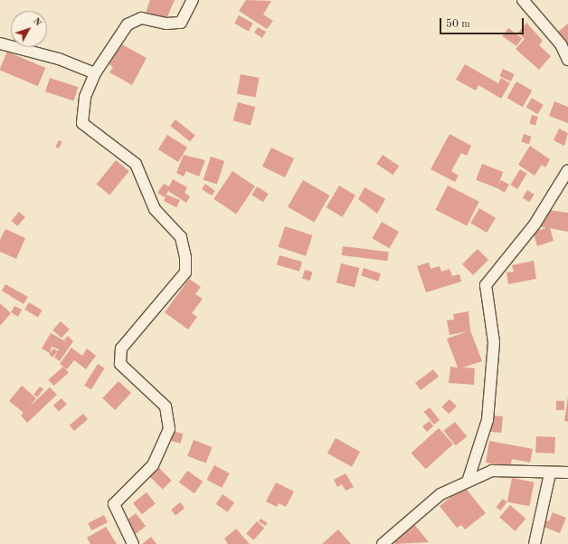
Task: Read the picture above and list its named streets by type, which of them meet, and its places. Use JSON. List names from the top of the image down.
{
  "scale_bar": "50 m",
  "north": "top right"
}
